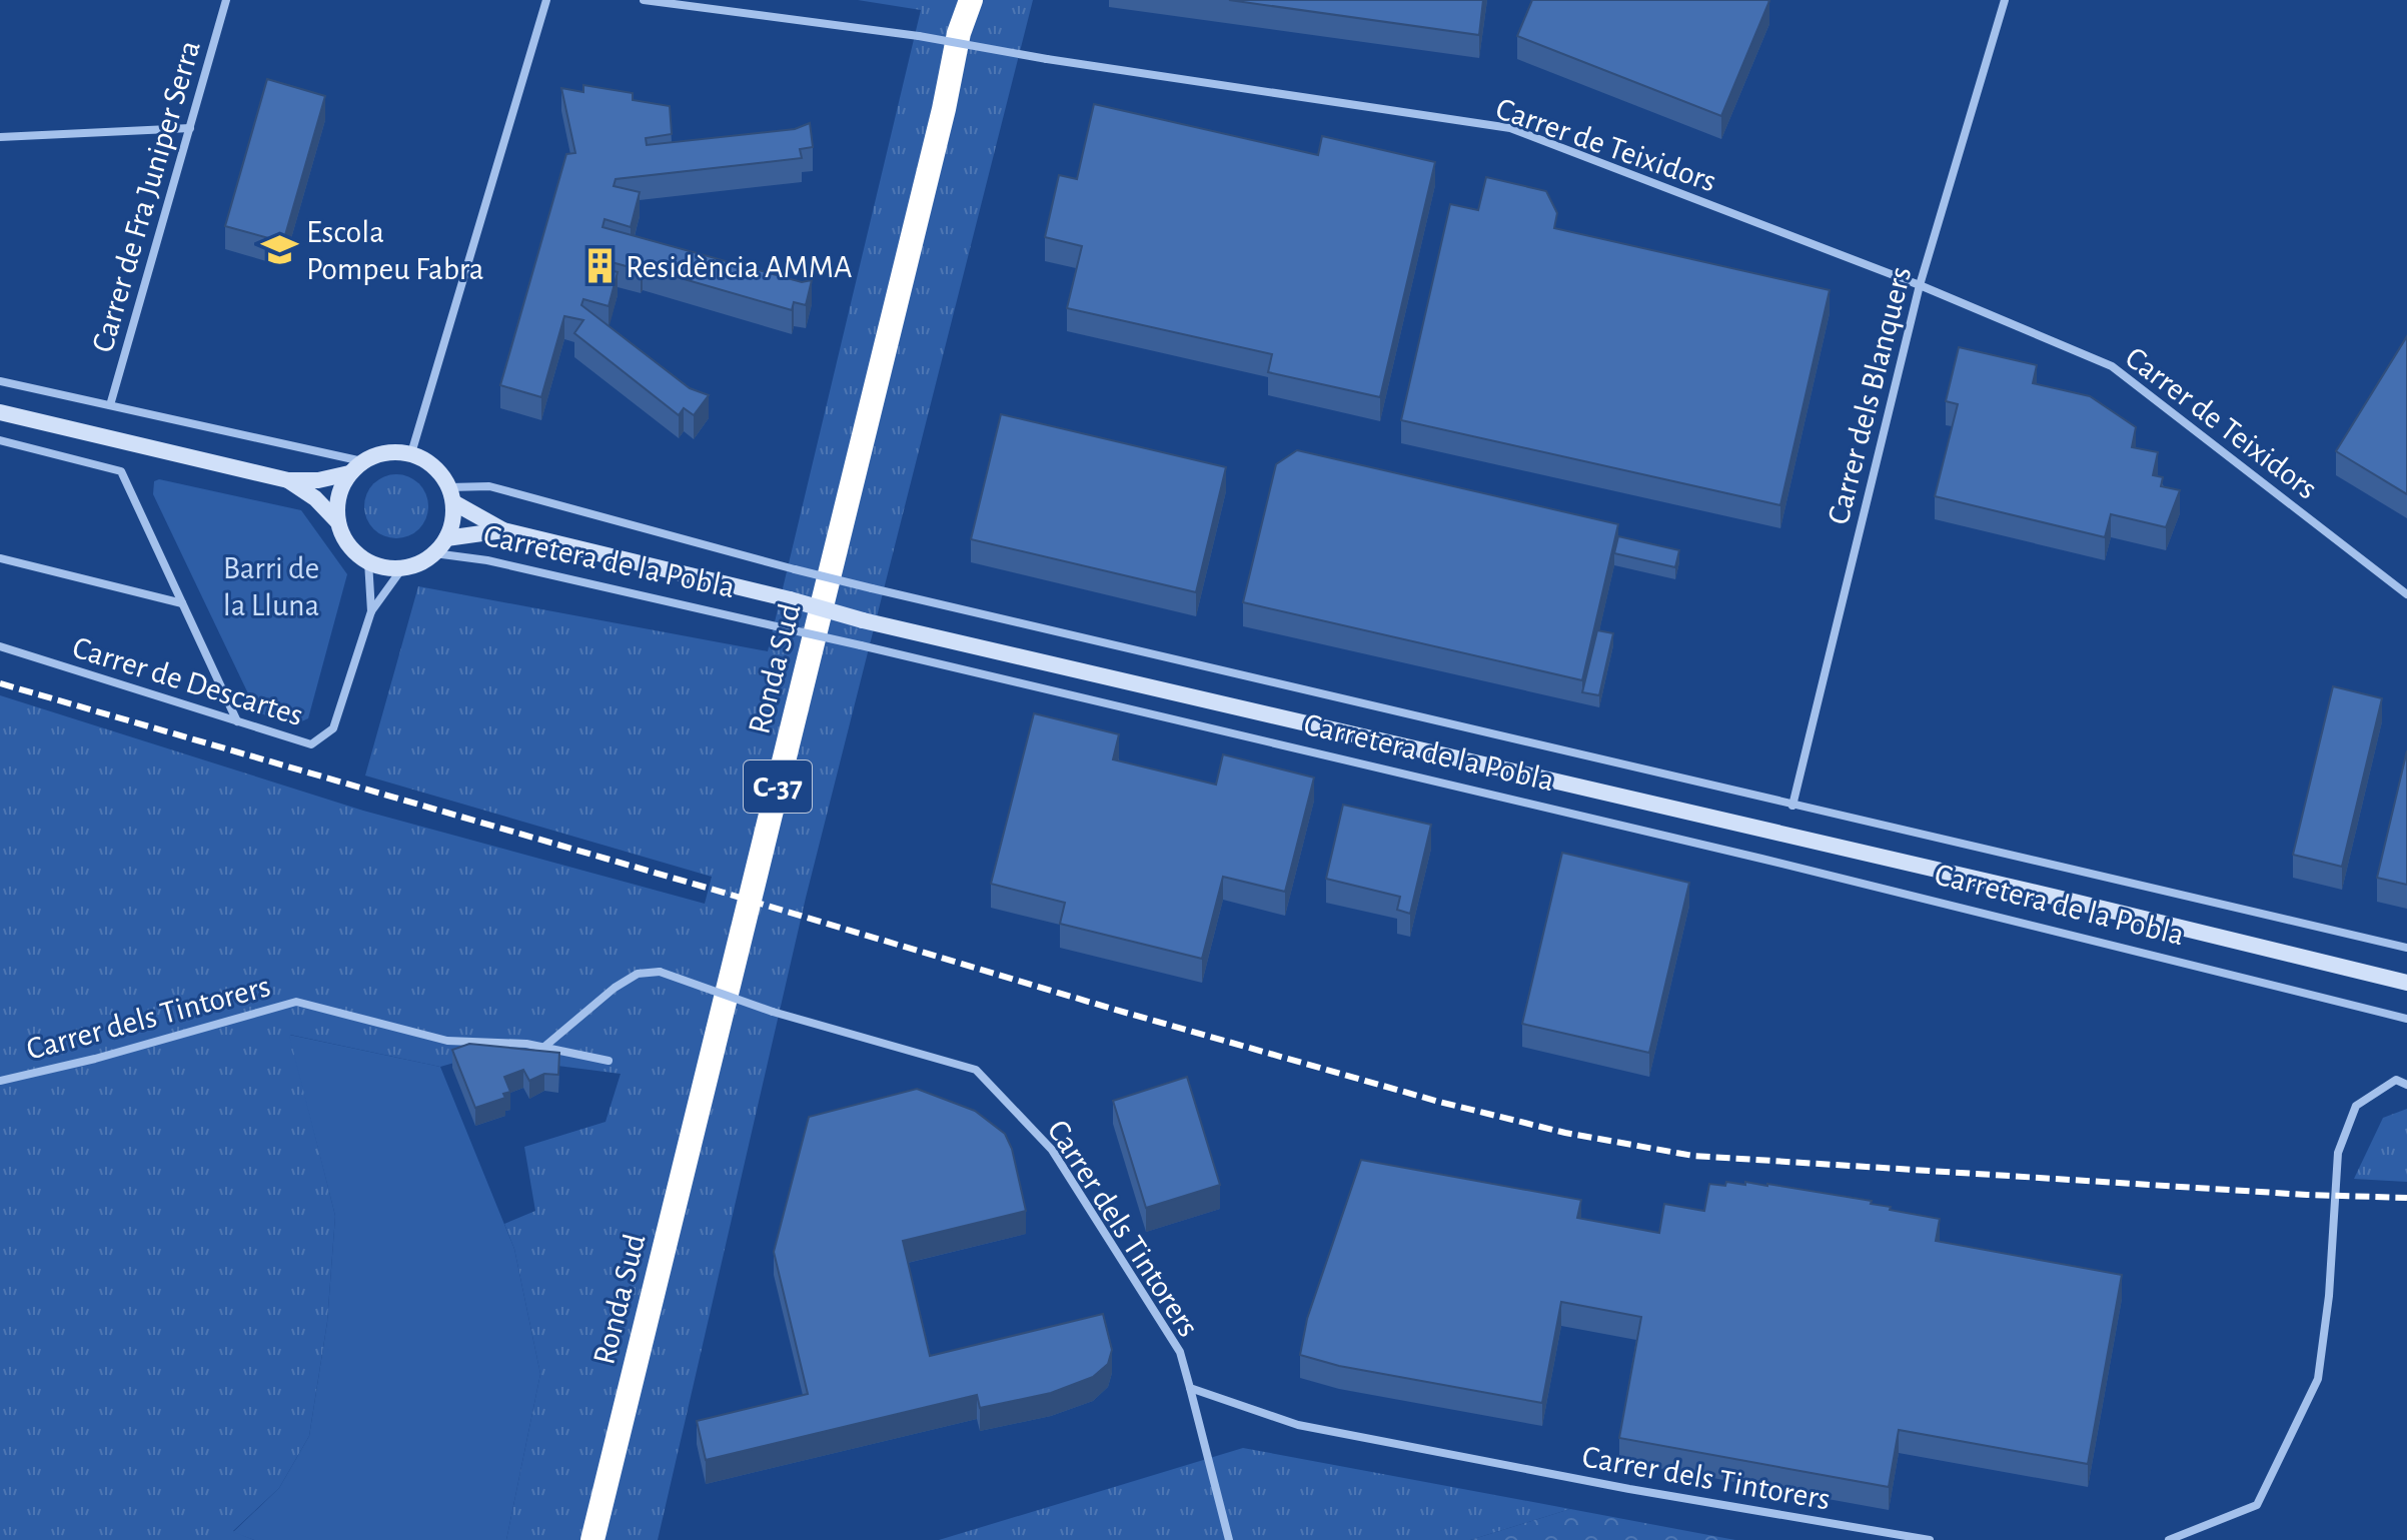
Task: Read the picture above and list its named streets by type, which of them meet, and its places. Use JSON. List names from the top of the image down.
{
  "streets": {
    "highway": ["Ronda Sud", "C-37"],
    "street": [
      "Carrer de Teixidors",
      "Carrer de Fra Juniper Serra",
      "Carrer dels Blanquers",
      "Carretera de la Pobla",
      "Carrer de Descartes",
      "Carrer dels Tintorers"
    ]
  },
  "crossings": [
    ["Carrer de Teixidors", "Carrer dels Blanquers"],
    ["Carrer dels Blanquers", "Carretera de la Pobla"],
    ["Carretera de la Pobla", "Carrer de Descartes"],
    ["Ronda Sud", "C-37"]
  ],
  "parks": ["Barri de la Lluna"],
  "places": {
    "school or university": ["Escola Pompeu Fabra"],
    "building": ["Residència AMMA"]
  }
}
